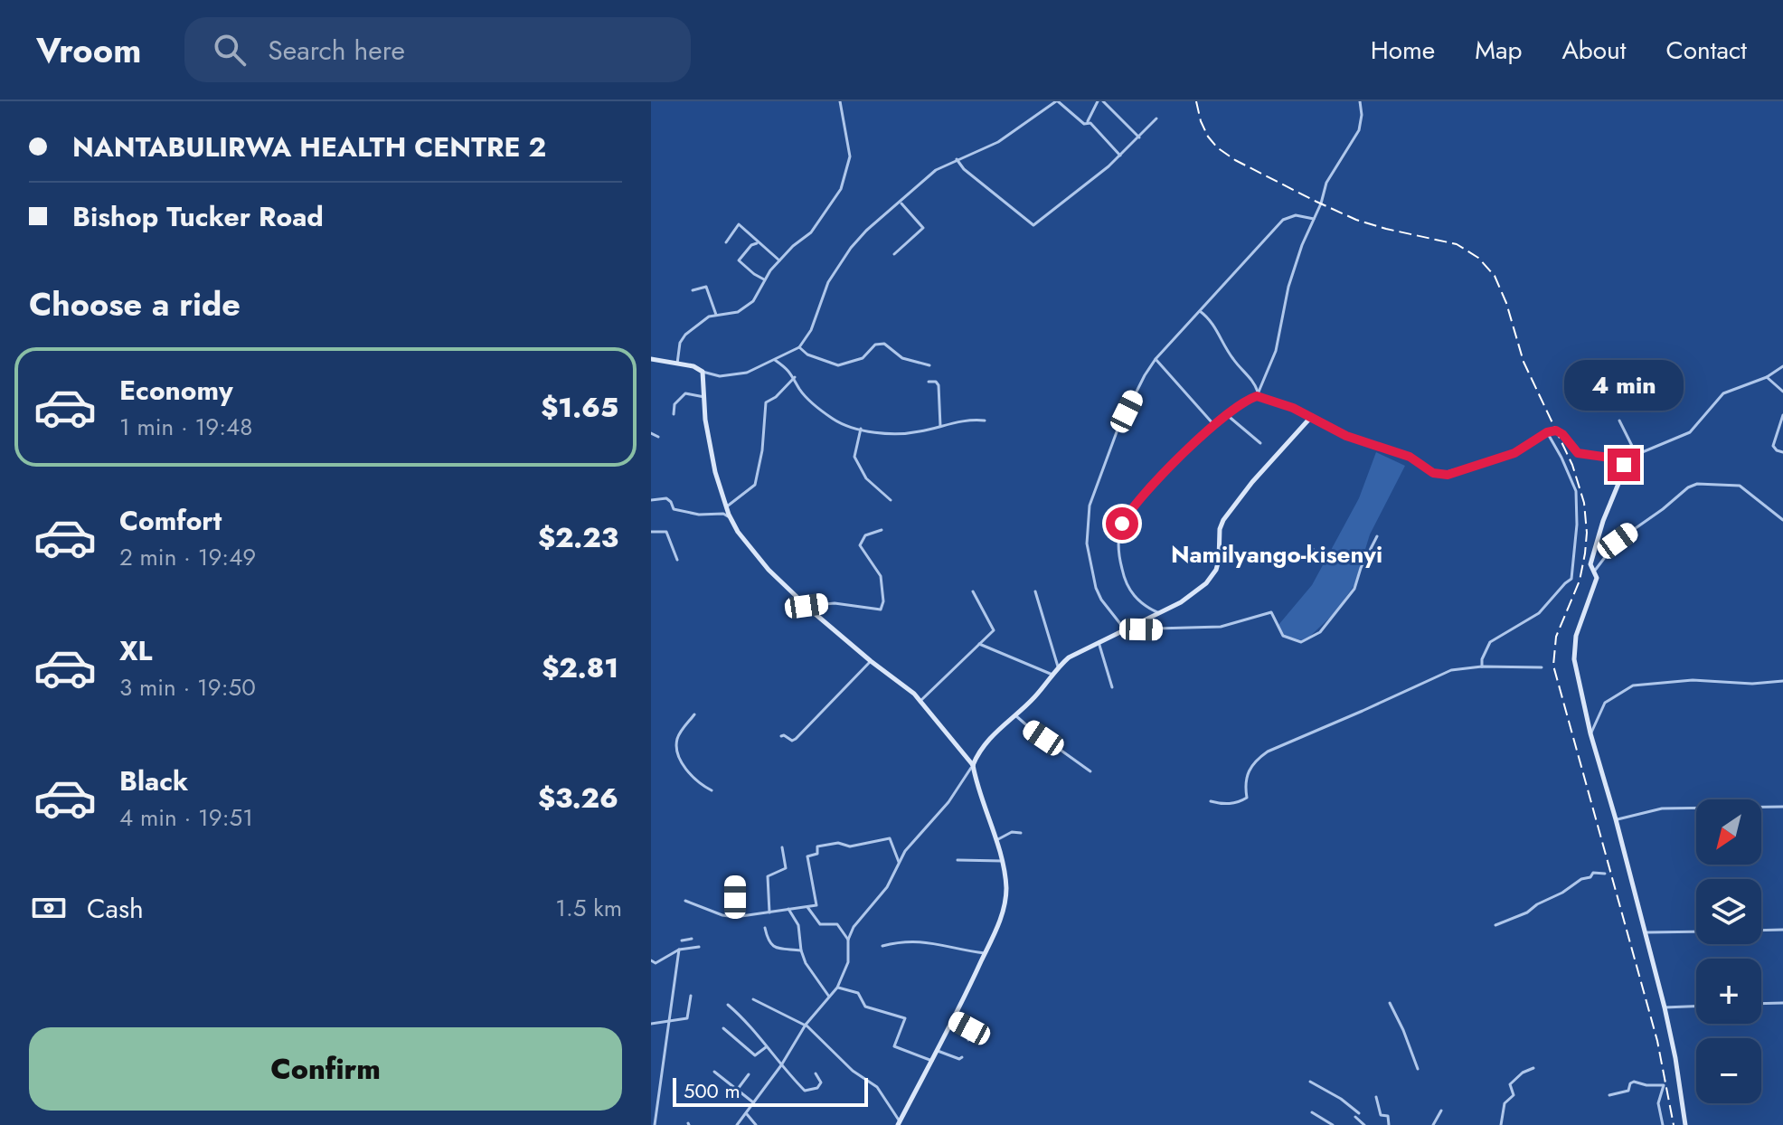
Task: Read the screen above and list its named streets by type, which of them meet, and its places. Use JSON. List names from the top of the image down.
{
  "districts": ["Namilyango-kisenyi"],
  "scale_bar": "500 m",
  "north": "bottom left",
  "page": {
    "header": "Vroom",
    "search": "Search here",
    "nav": [
      "Home",
      "Map",
      "About",
      "Contact"
    ],
    "banner": ["NANTABULIRWA HEALTH CENTRE 2", "Bishop Tucker Road"],
    "heading": "Choose a ride",
    "list": [
      {
        "name": "Economy",
        "note": "1 min · 19:48",
        "value": "$1.65"
      },
      {
        "name": "Comfort",
        "note": "2 min · 19:49",
        "value": "$2.23"
      },
      {
        "name": "XL",
        "note": "3 min · 19:50",
        "value": "$2.81"
      },
      {
        "name": "Black",
        "note": "4 min · 19:51",
        "value": "$3.26"
      }
    ],
    "bubble": "4 min",
    "map_buttons": ["+", "−"],
    "pay": ["Cash", "1.5 km"],
    "buttons": "Confirm",
    "scale": "500 m"
  }
}
